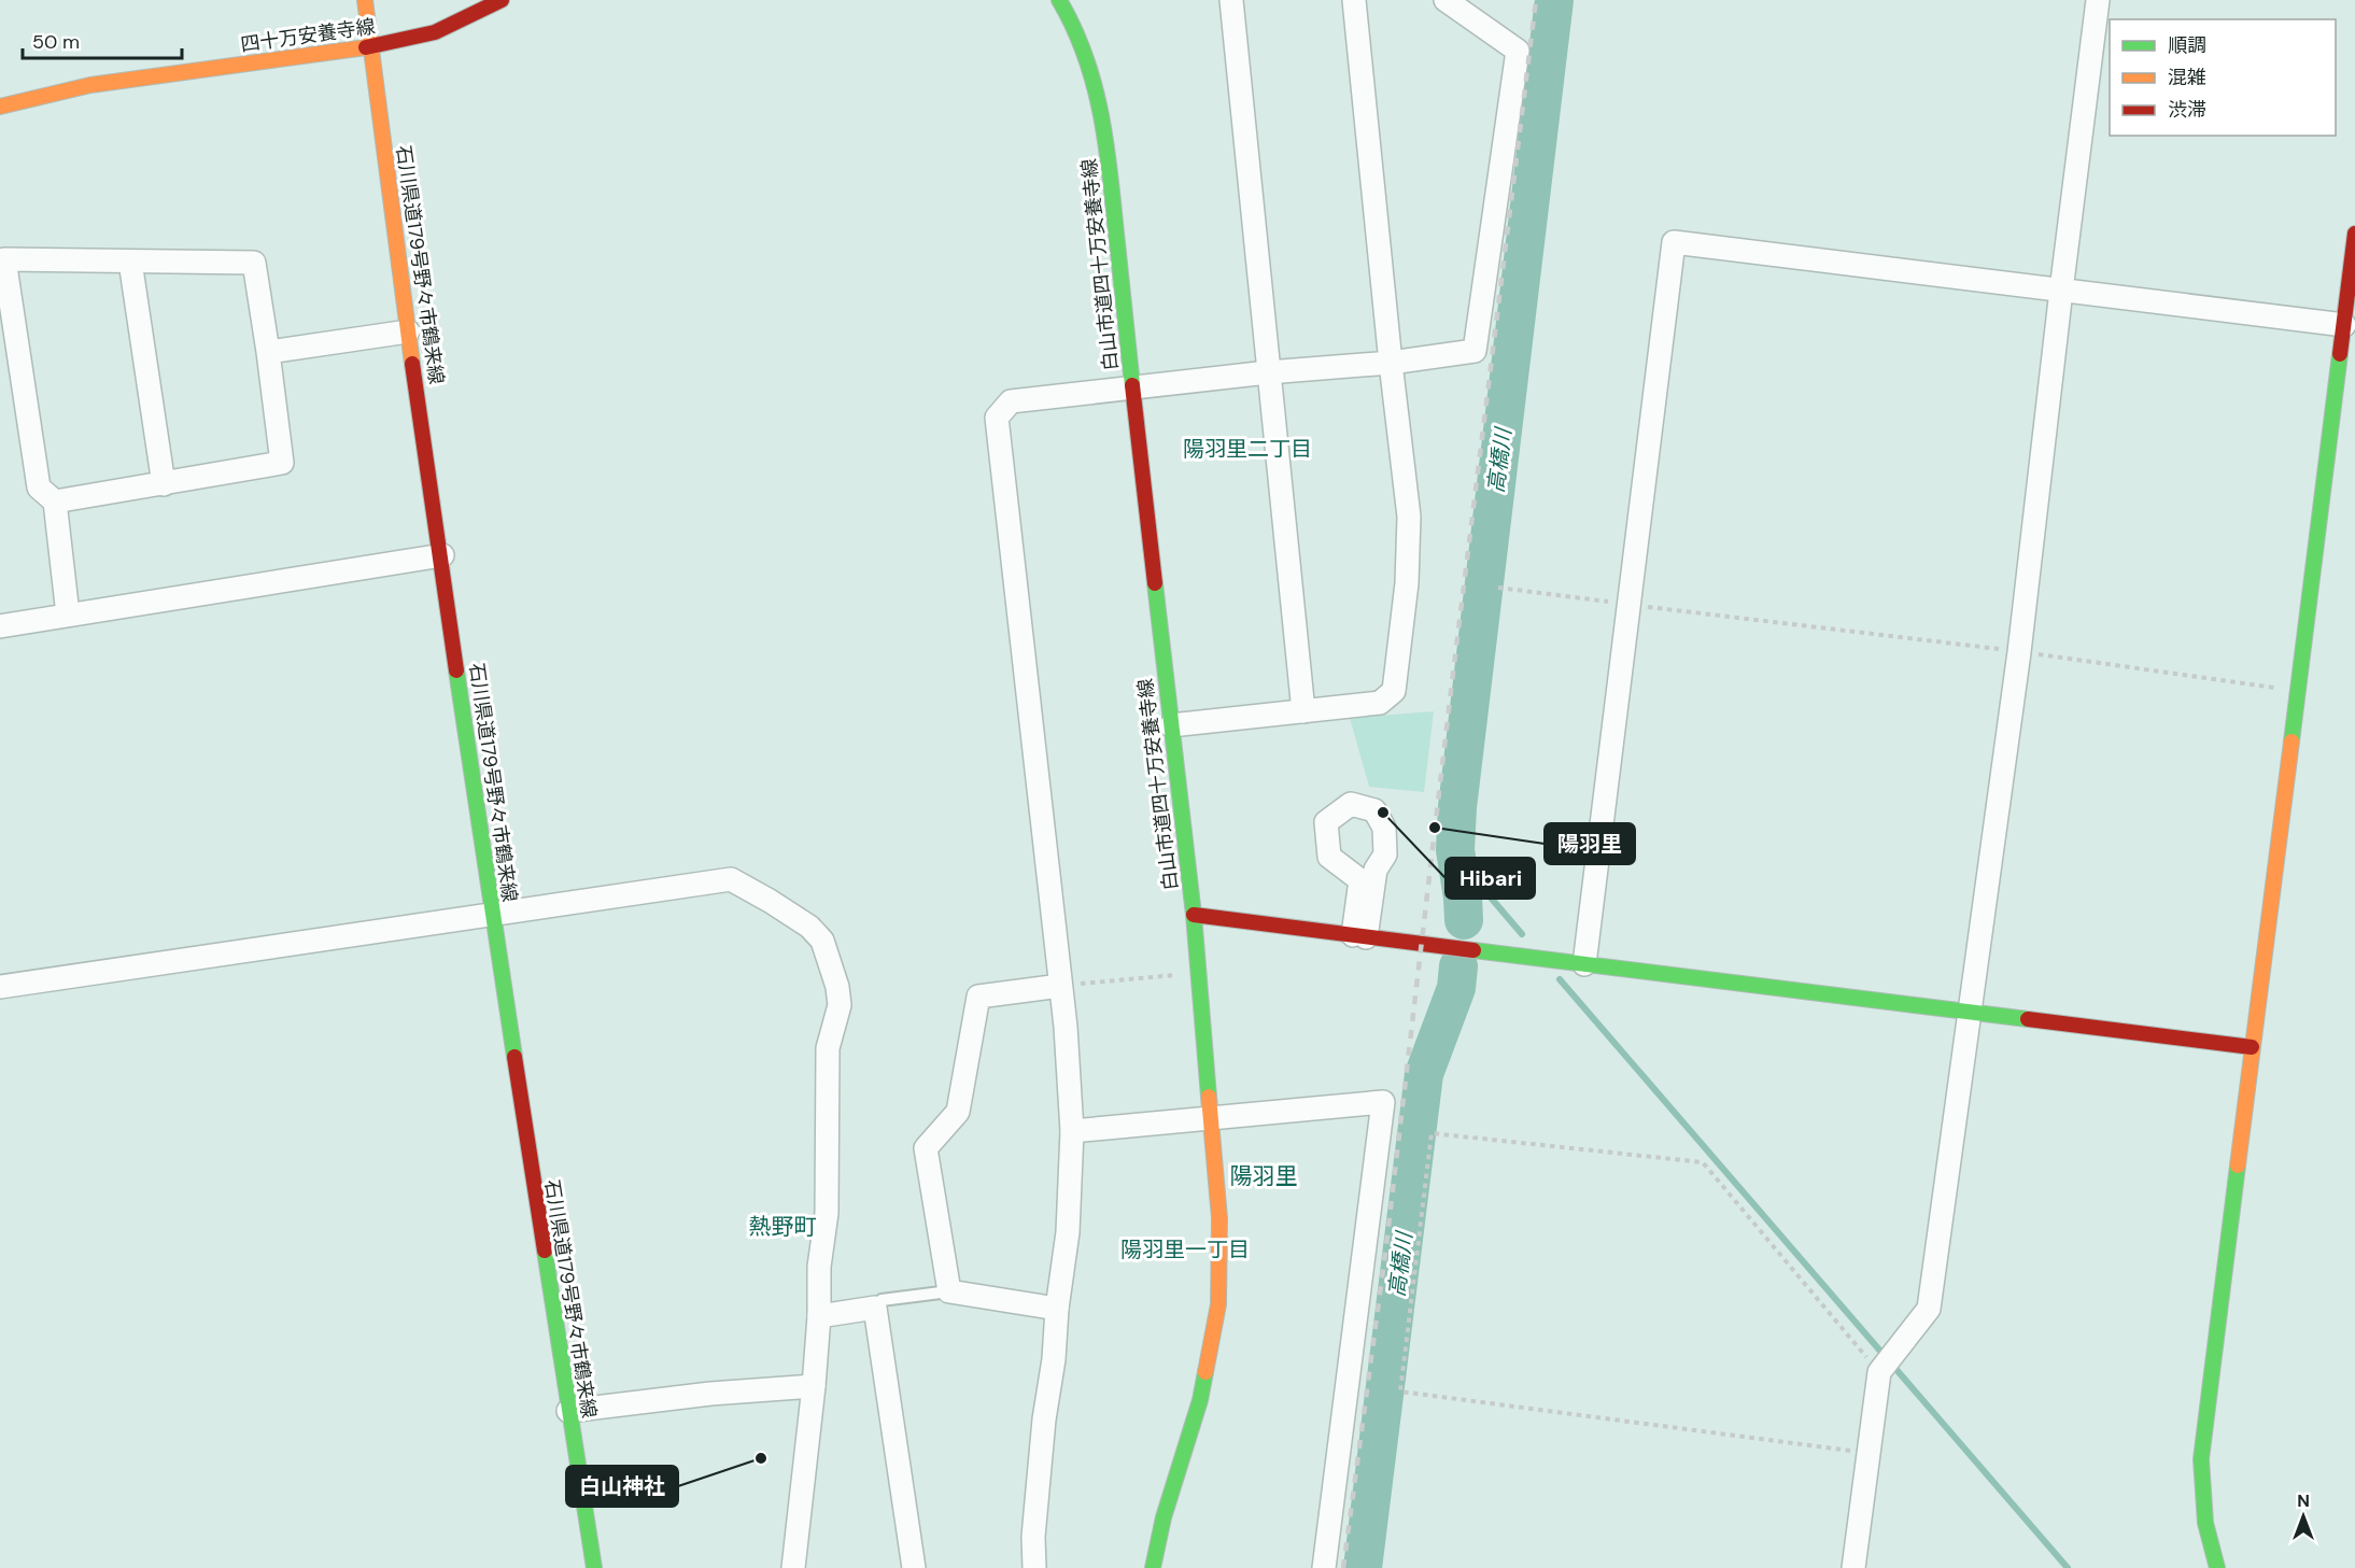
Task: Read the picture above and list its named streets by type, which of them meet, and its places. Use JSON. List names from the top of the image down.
{
  "streets": {
    "street": ["四十万安養寺線", "石川県道179号野々市鶴来線", "白山市道四十万安養寺線"]
  },
  "crossings": [
    ["四十万安養寺線", "石川県道179号野々市鶴来線"]
  ],
  "districts": [
    "陽羽里二丁目",
    "陽羽里",
    "熱野町",
    "陽羽里一丁目"
  ],
  "water": ["高橋川"],
  "places": ["Hibari", "陽羽里", "白山神社"],
  "legend": ["順調", "混雑", "渋滞"],
  "scale_bar": "50 m",
  "north": "top"
}
